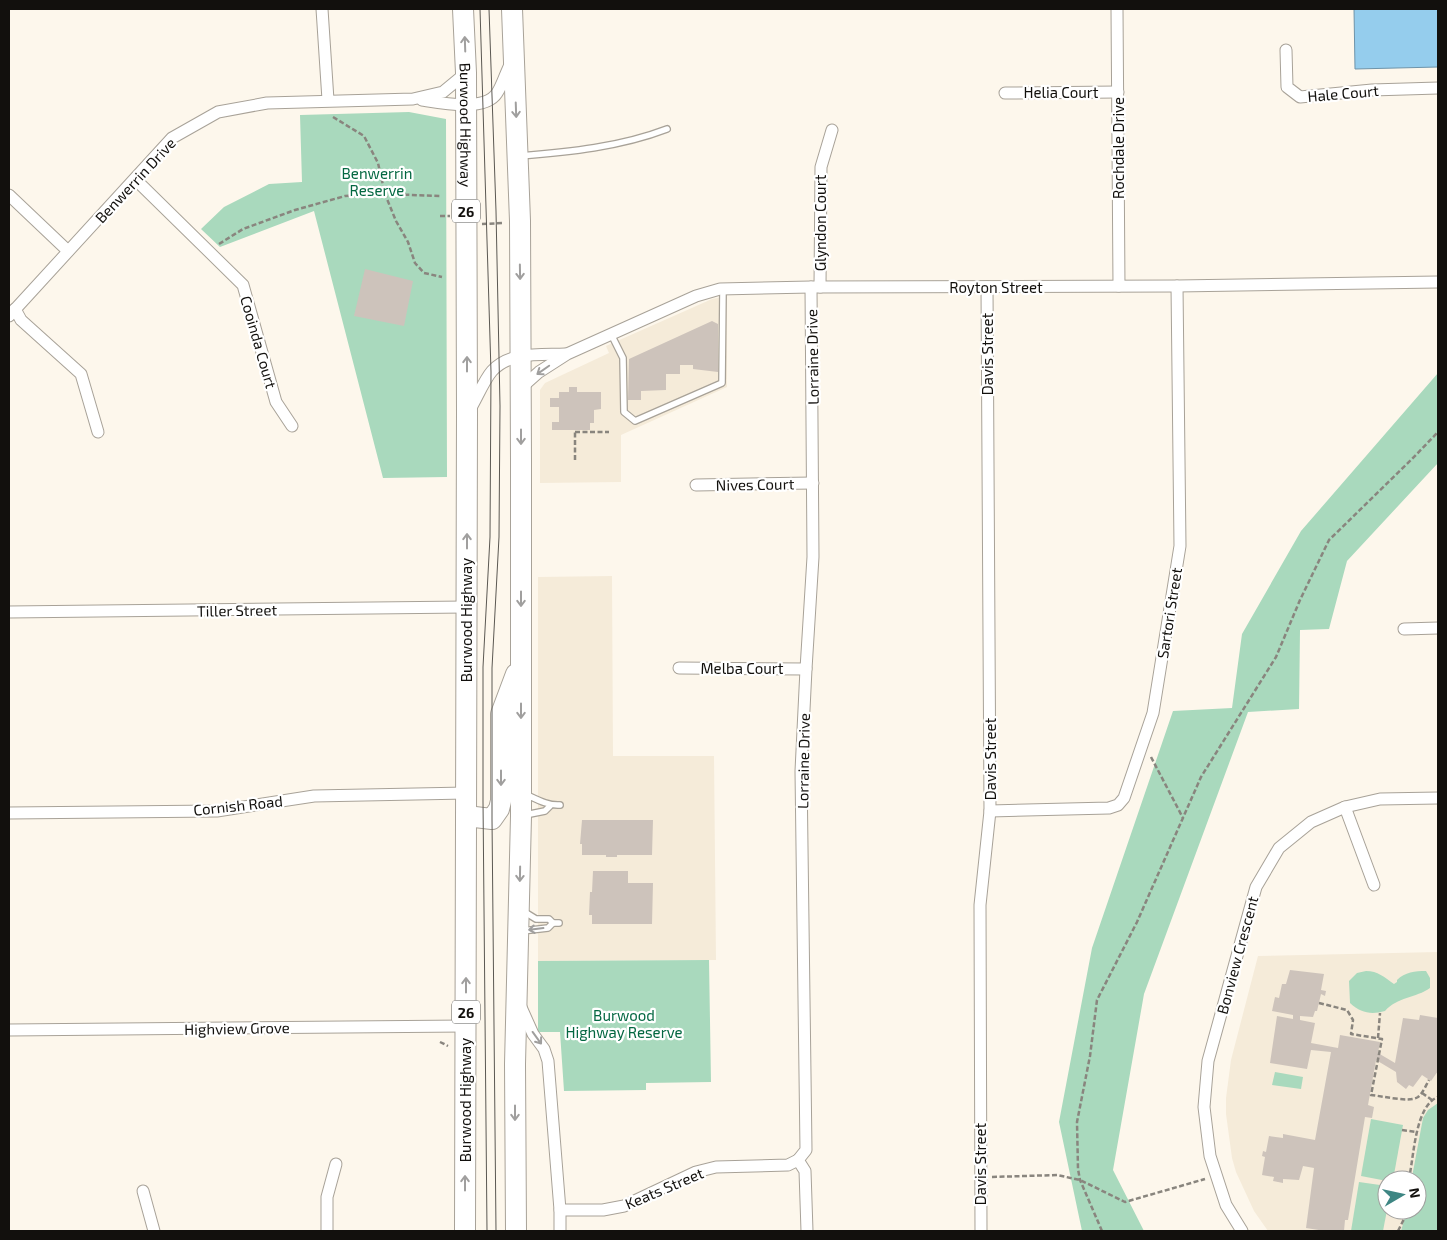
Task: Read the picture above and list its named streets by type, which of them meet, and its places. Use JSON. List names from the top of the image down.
{
  "streets": {
    "highway": ["Burwood Highway", "26"],
    "street": [
      "Helia Court",
      "Hale Court",
      "Rochdale Drive",
      "Benwerrin Drive",
      "Glyndon Court",
      "Royton Street",
      "Cooinda Court",
      "Davis Street",
      "Lorraine Drive",
      "Nives Court",
      "Tiller Street",
      "Sartori Street",
      "Melba Court",
      "Cornish Road",
      "Bonview Crescent",
      "Highview Grove",
      "Keats Street"
    ]
  },
  "crossings": [
    ["Helia Court", "Rochdale Drive"],
    ["Burwood Highway", "Benwerrin Drive"],
    ["Burwood Highway", "Royton Street"],
    ["Burwood Highway", "Tiller Street"],
    ["Burwood Highway", "Cornish Road"],
    ["Burwood Highway", "Highview Grove"],
    ["Rochdale Drive", "Royton Street"],
    ["Benwerrin Drive", "Cooinda Court"],
    ["Glyndon Court", "Royton Street"],
    ["Glyndon Court", "Lorraine Drive"],
    ["Royton Street", "Davis Street"],
    ["Royton Street", "Lorraine Drive"],
    ["Royton Street", "Sartori Street"],
    ["Davis Street", "Sartori Street"],
    ["Lorraine Drive", "Nives Court"],
    ["Lorraine Drive", "Melba Court"],
    ["Lorraine Drive", "Keats Street"]
  ],
  "parks": ["Benwerrin Reserve", "Burwood Highway Reserve"],
  "north": "right"
}
